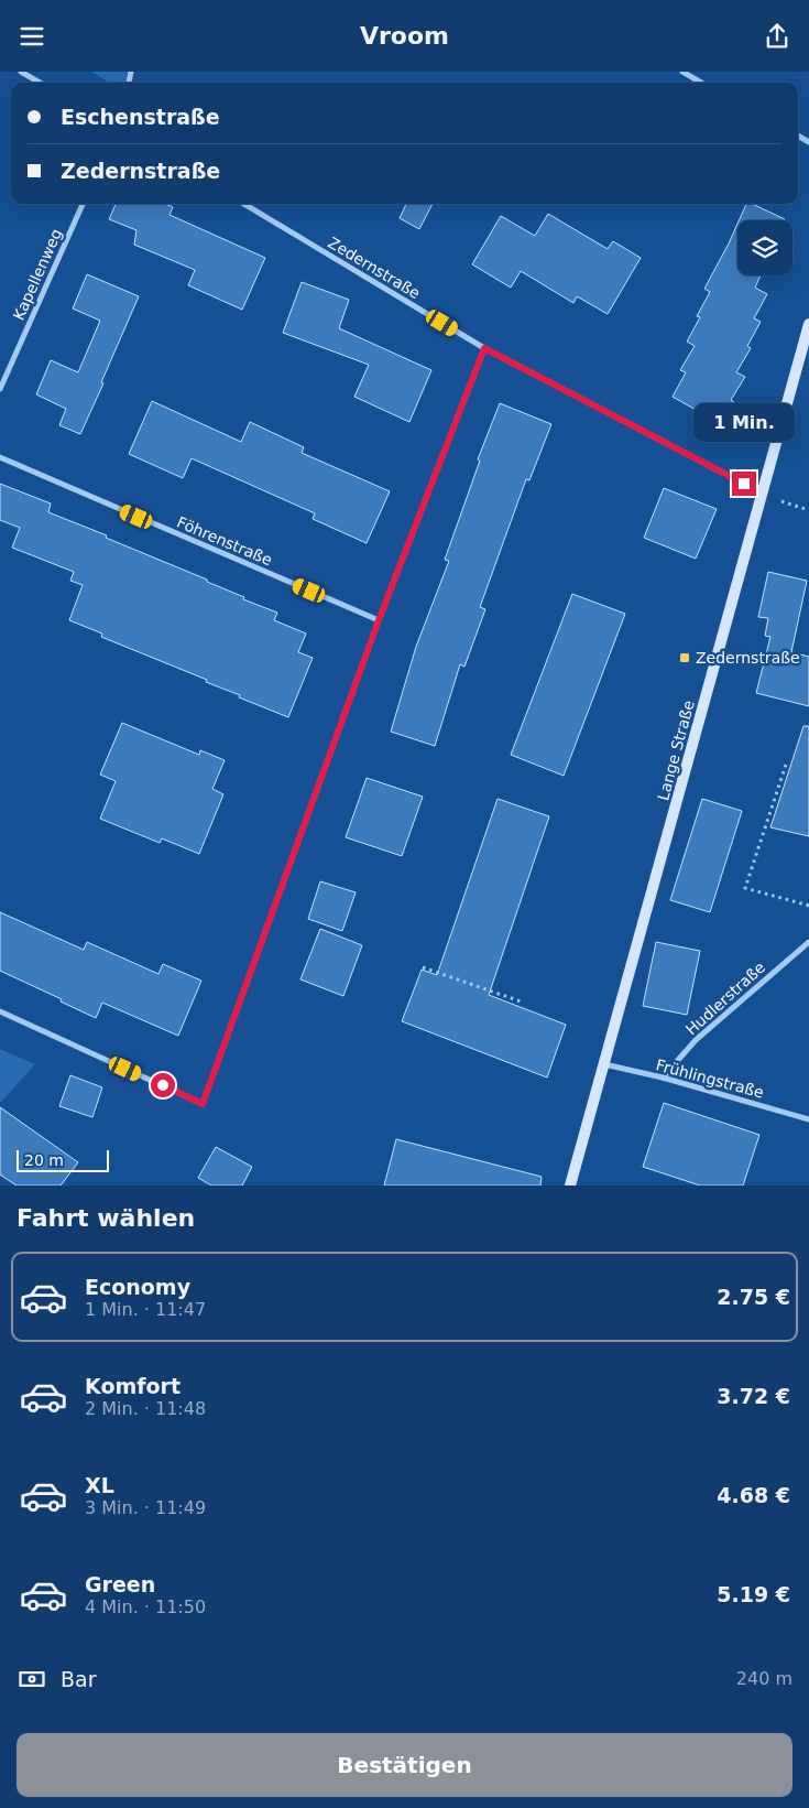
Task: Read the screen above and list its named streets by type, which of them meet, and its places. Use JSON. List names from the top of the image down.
{
  "streets": {
    "street": [
      "Zedernstraße",
      "Kapellenweg",
      "Föhrenstraße",
      "Lange Straße",
      "Hudlerstraße",
      "Frühlingstraße"
    ]
  },
  "crossings": [
    ["Zedernstraße", "Lange Straße"],
    ["Lange Straße", "Frühlingstraße"],
    ["Hudlerstraße", "Frühlingstraße"]
  ],
  "places": {
    "transit": ["Zedernstraße"]
  },
  "scale_bar": "20 m",
  "page": {
    "header": "Vroom",
    "banner": ["Eschenstraße", "Zedernstraße"],
    "bubble": "1 Min.",
    "scale": "20 m",
    "heading": "Fahrt wählen",
    "list": [
      {
        "name": "Economy",
        "note": "1 Min. · 11:47",
        "value": "2.75 €"
      },
      {
        "name": "Komfort",
        "note": "2 Min. · 11:48",
        "value": "3.72 €"
      },
      {
        "name": "XL",
        "note": "3 Min. · 11:49",
        "value": "4.68 €"
      },
      {
        "name": "Green",
        "note": "4 Min. · 11:50",
        "value": "5.19 €"
      }
    ],
    "pay": ["Bar", "240 m"],
    "buttons": "Bestätigen"
  }
}
